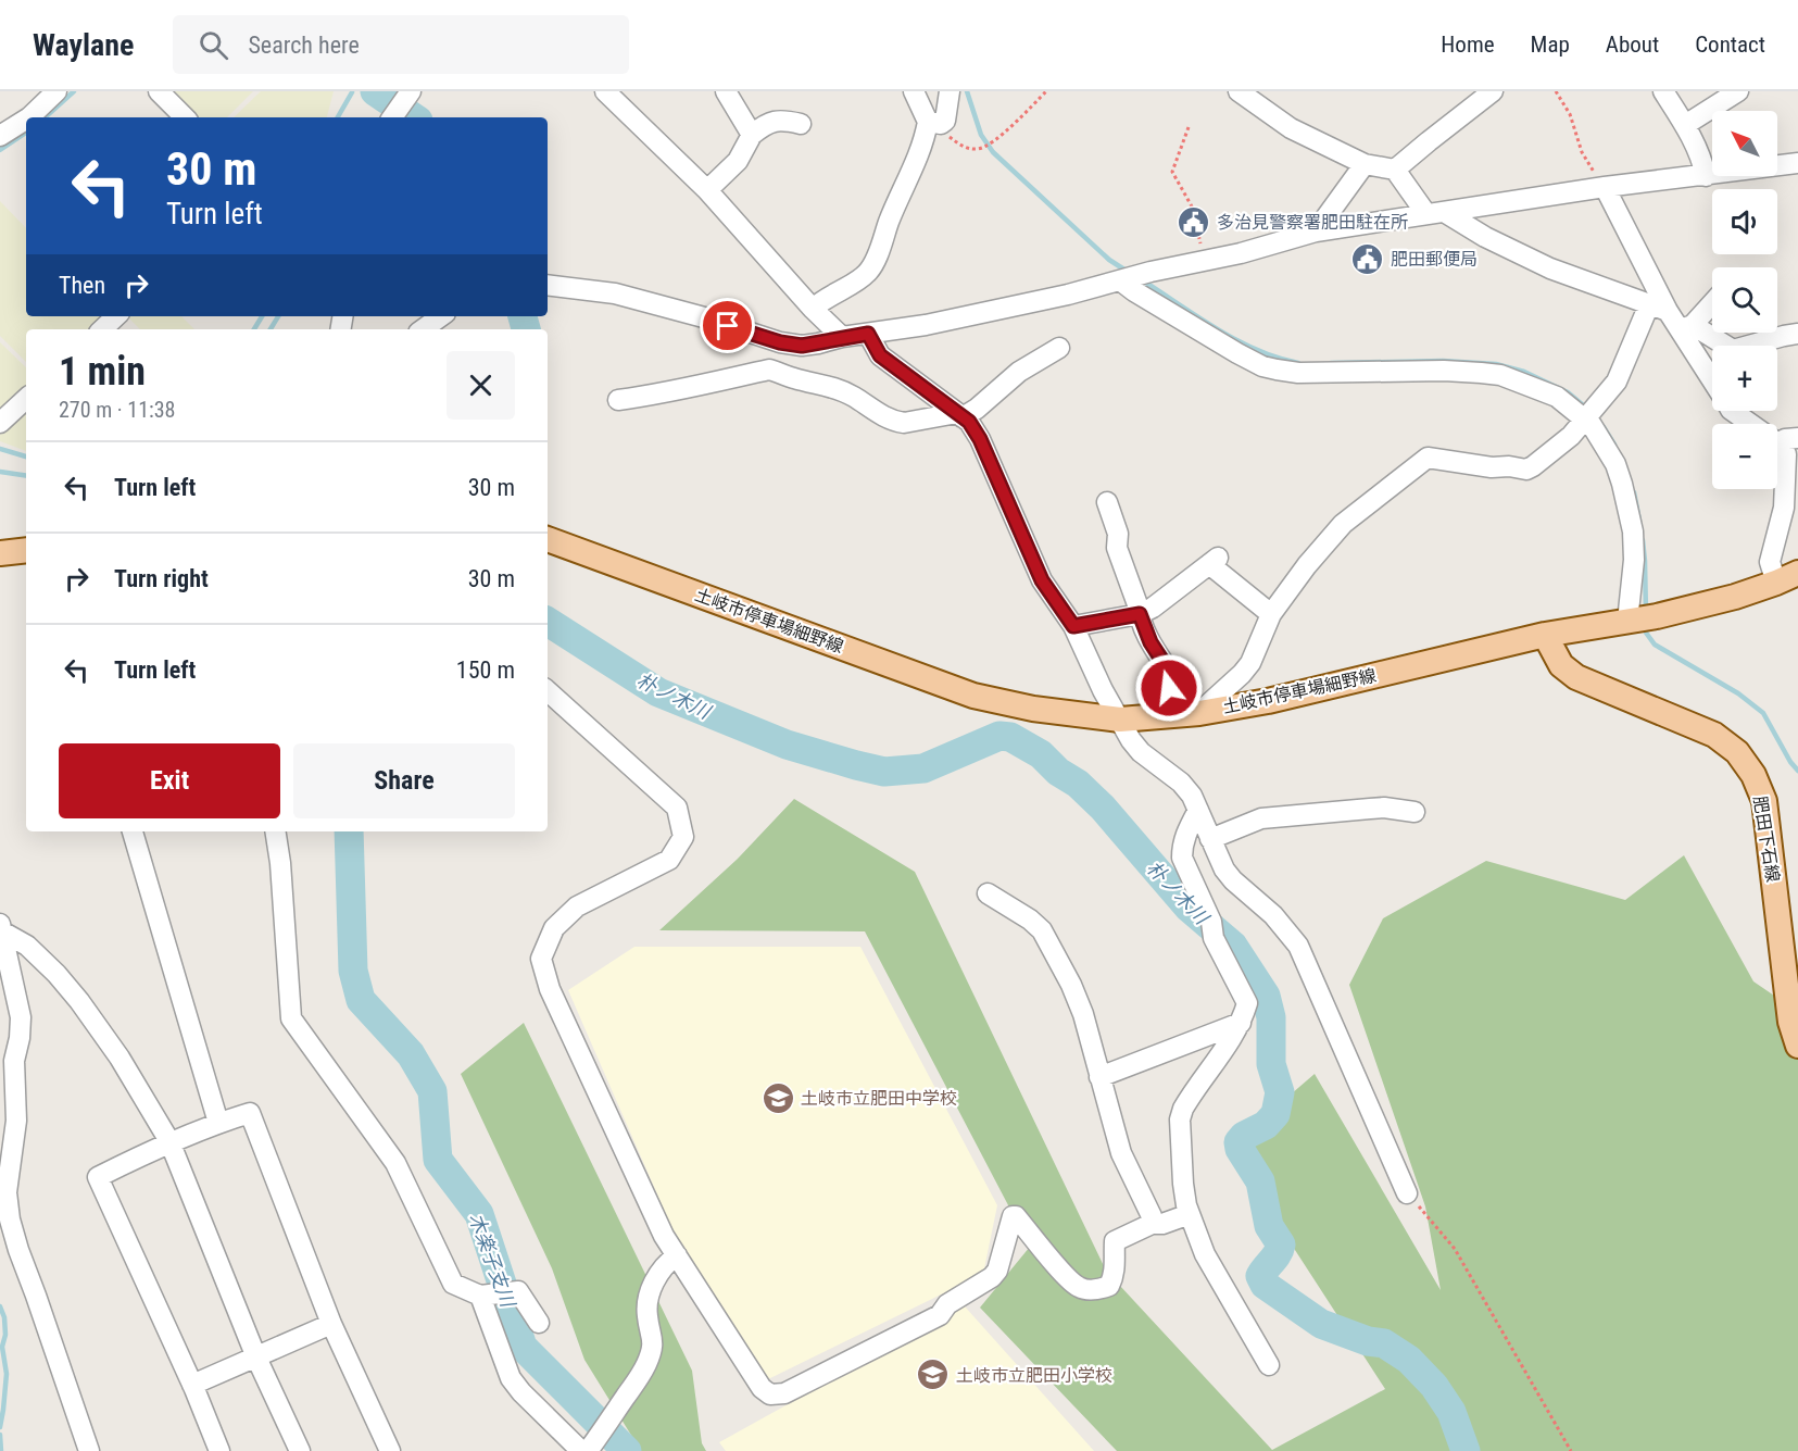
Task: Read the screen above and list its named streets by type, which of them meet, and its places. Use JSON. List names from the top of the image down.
{
  "streets": {
    "main road": ["土岐市停車場細野線", "肥田下石線"]
  },
  "crossings": [
    ["土岐市停車場細野線", "肥田下石線"]
  ],
  "water": ["朴ノ木川", "木楽子支川"],
  "places": {
    "public building": ["多治見警察署肥田駐在所", "肥田郵便局"],
    "school or university": ["土岐市立肥田中学校", "土岐市立肥田小学校"]
  },
  "north": "top left",
  "page": {
    "header": "Waylane",
    "search": "Search here",
    "nav": [
      "Home",
      "Map",
      "About",
      "Contact"
    ],
    "map_buttons": ["+", "−"],
    "turn": ["30 m", "Turn left"],
    "then": "Then",
    "heading": ["1 min", "270 m · 11:38"],
    "list": [
      {
        "name": "Turn left",
        "value": "30 m"
      },
      {
        "name": "Turn right",
        "value": "30 m"
      },
      {
        "name": "Turn left",
        "value": "150 m"
      }
    ],
    "buttons": ["Exit", "Share"]
  }
}
